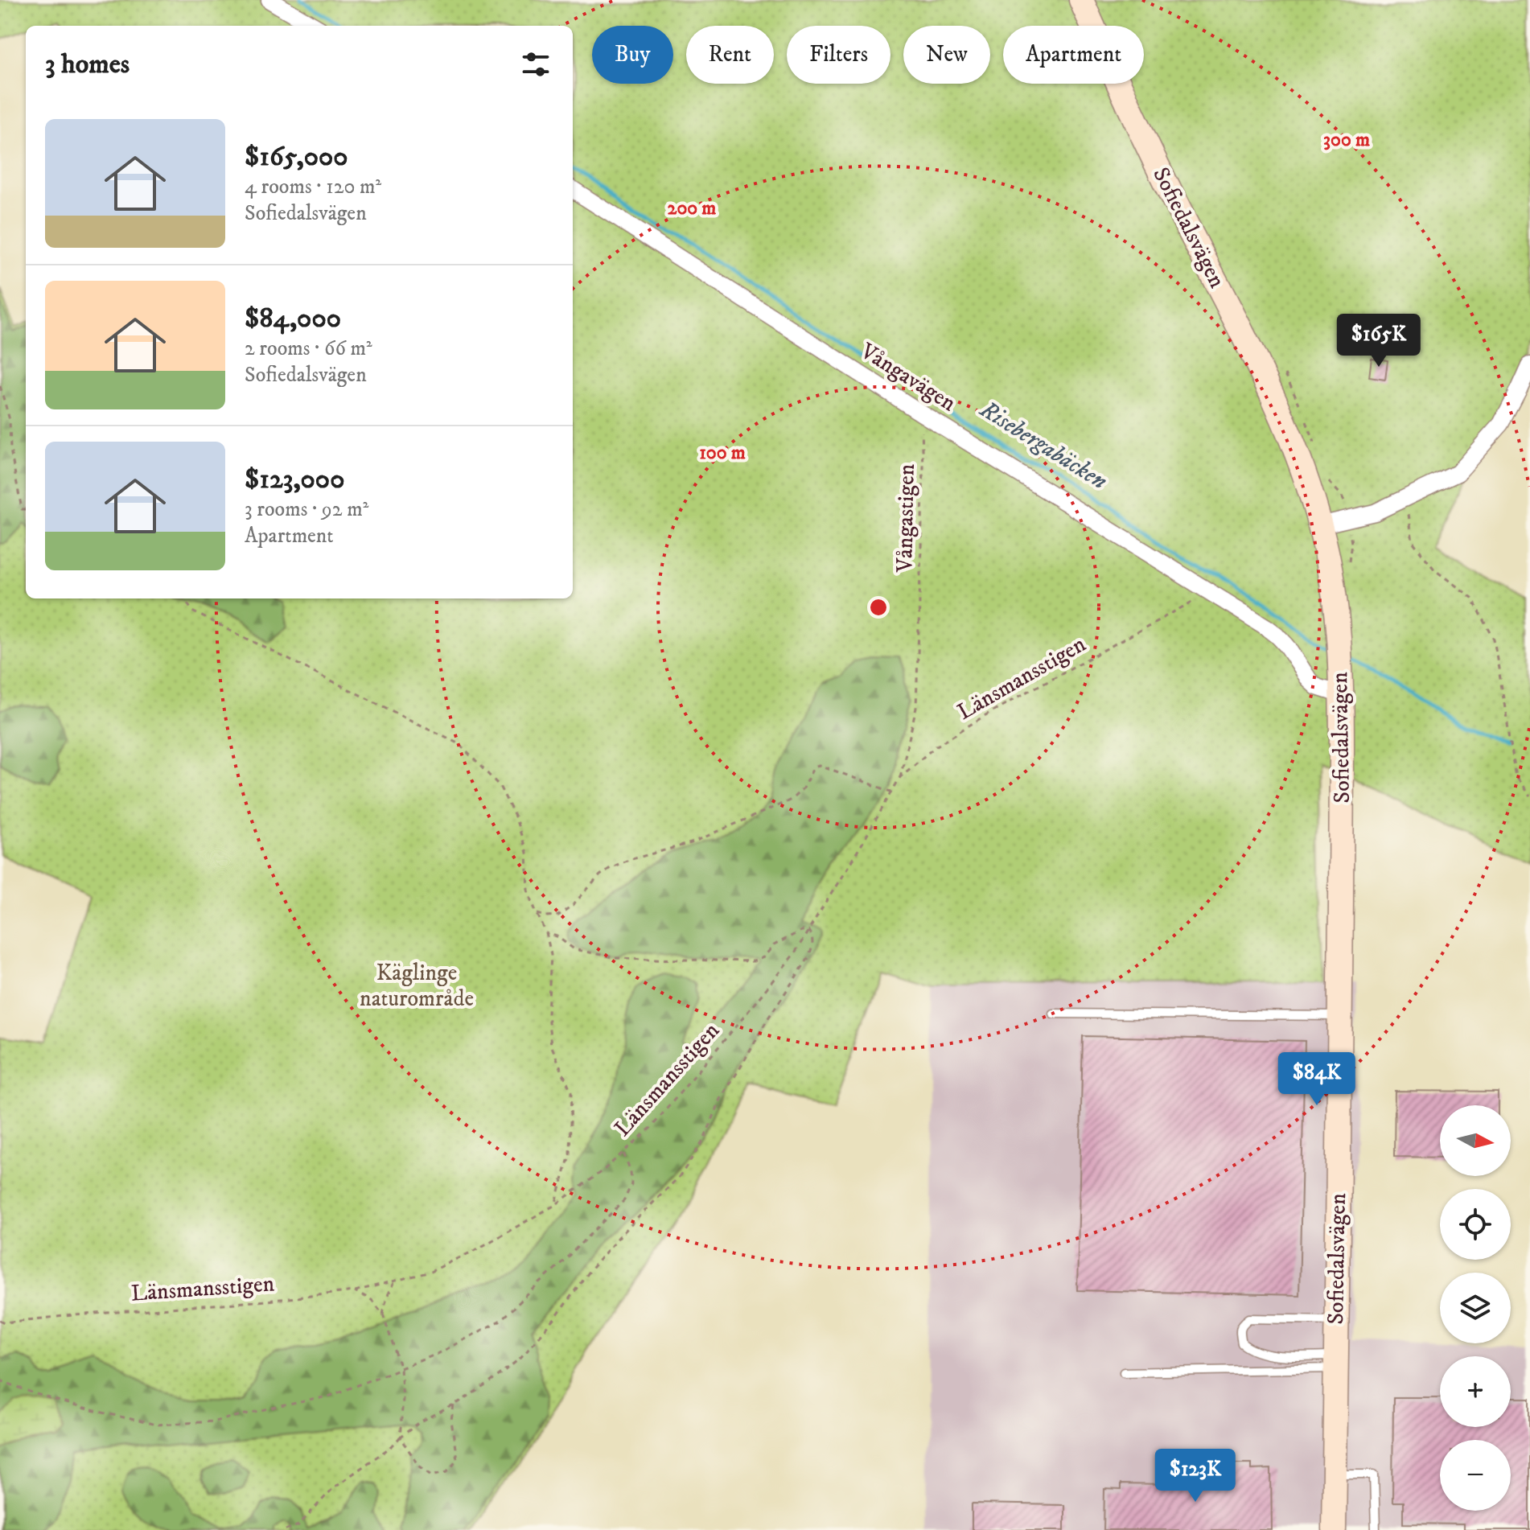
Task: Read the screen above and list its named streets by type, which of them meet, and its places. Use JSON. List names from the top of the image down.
{
  "streets": {
    "main road": ["Sofiedalsvägen"],
    "street": ["Vångavägen"],
    "path": ["Vångastigen", "Länsmansstigen"]
  },
  "crossings": [
    ["Sofiedalsvägen", "Vångavägen"],
    ["Vångavägen", "Vångastigen"],
    ["Vångavägen", "Länsmansstigen"],
    ["Vångastigen", "Länsmansstigen"]
  ],
  "water": ["Risebergabäcken"],
  "parks": ["Käglinge naturområde"],
  "north": "right",
  "page": {
    "chip": [
      "Buy",
      "Rent",
      "Filters",
      "New",
      "Apartment"
    ],
    "heading": "3 homes",
    "list": [
      {
        "name": "$165,000",
        "note": "4 rooms · 120 m² · Sofiedalsvägen"
      },
      {
        "name": "$84,000",
        "note": "2 rooms · 66 m² · Sofiedalsvägen"
      },
      {
        "name": "$123,000",
        "note": "3 rooms · 92 m² · Apartment"
      }
    ],
    "price": ["$165K", "$84K", "$123K"],
    "map_buttons": ["+", "−"]
  },
  "rings": ["300 m", "200 m", "100 m"]
}
